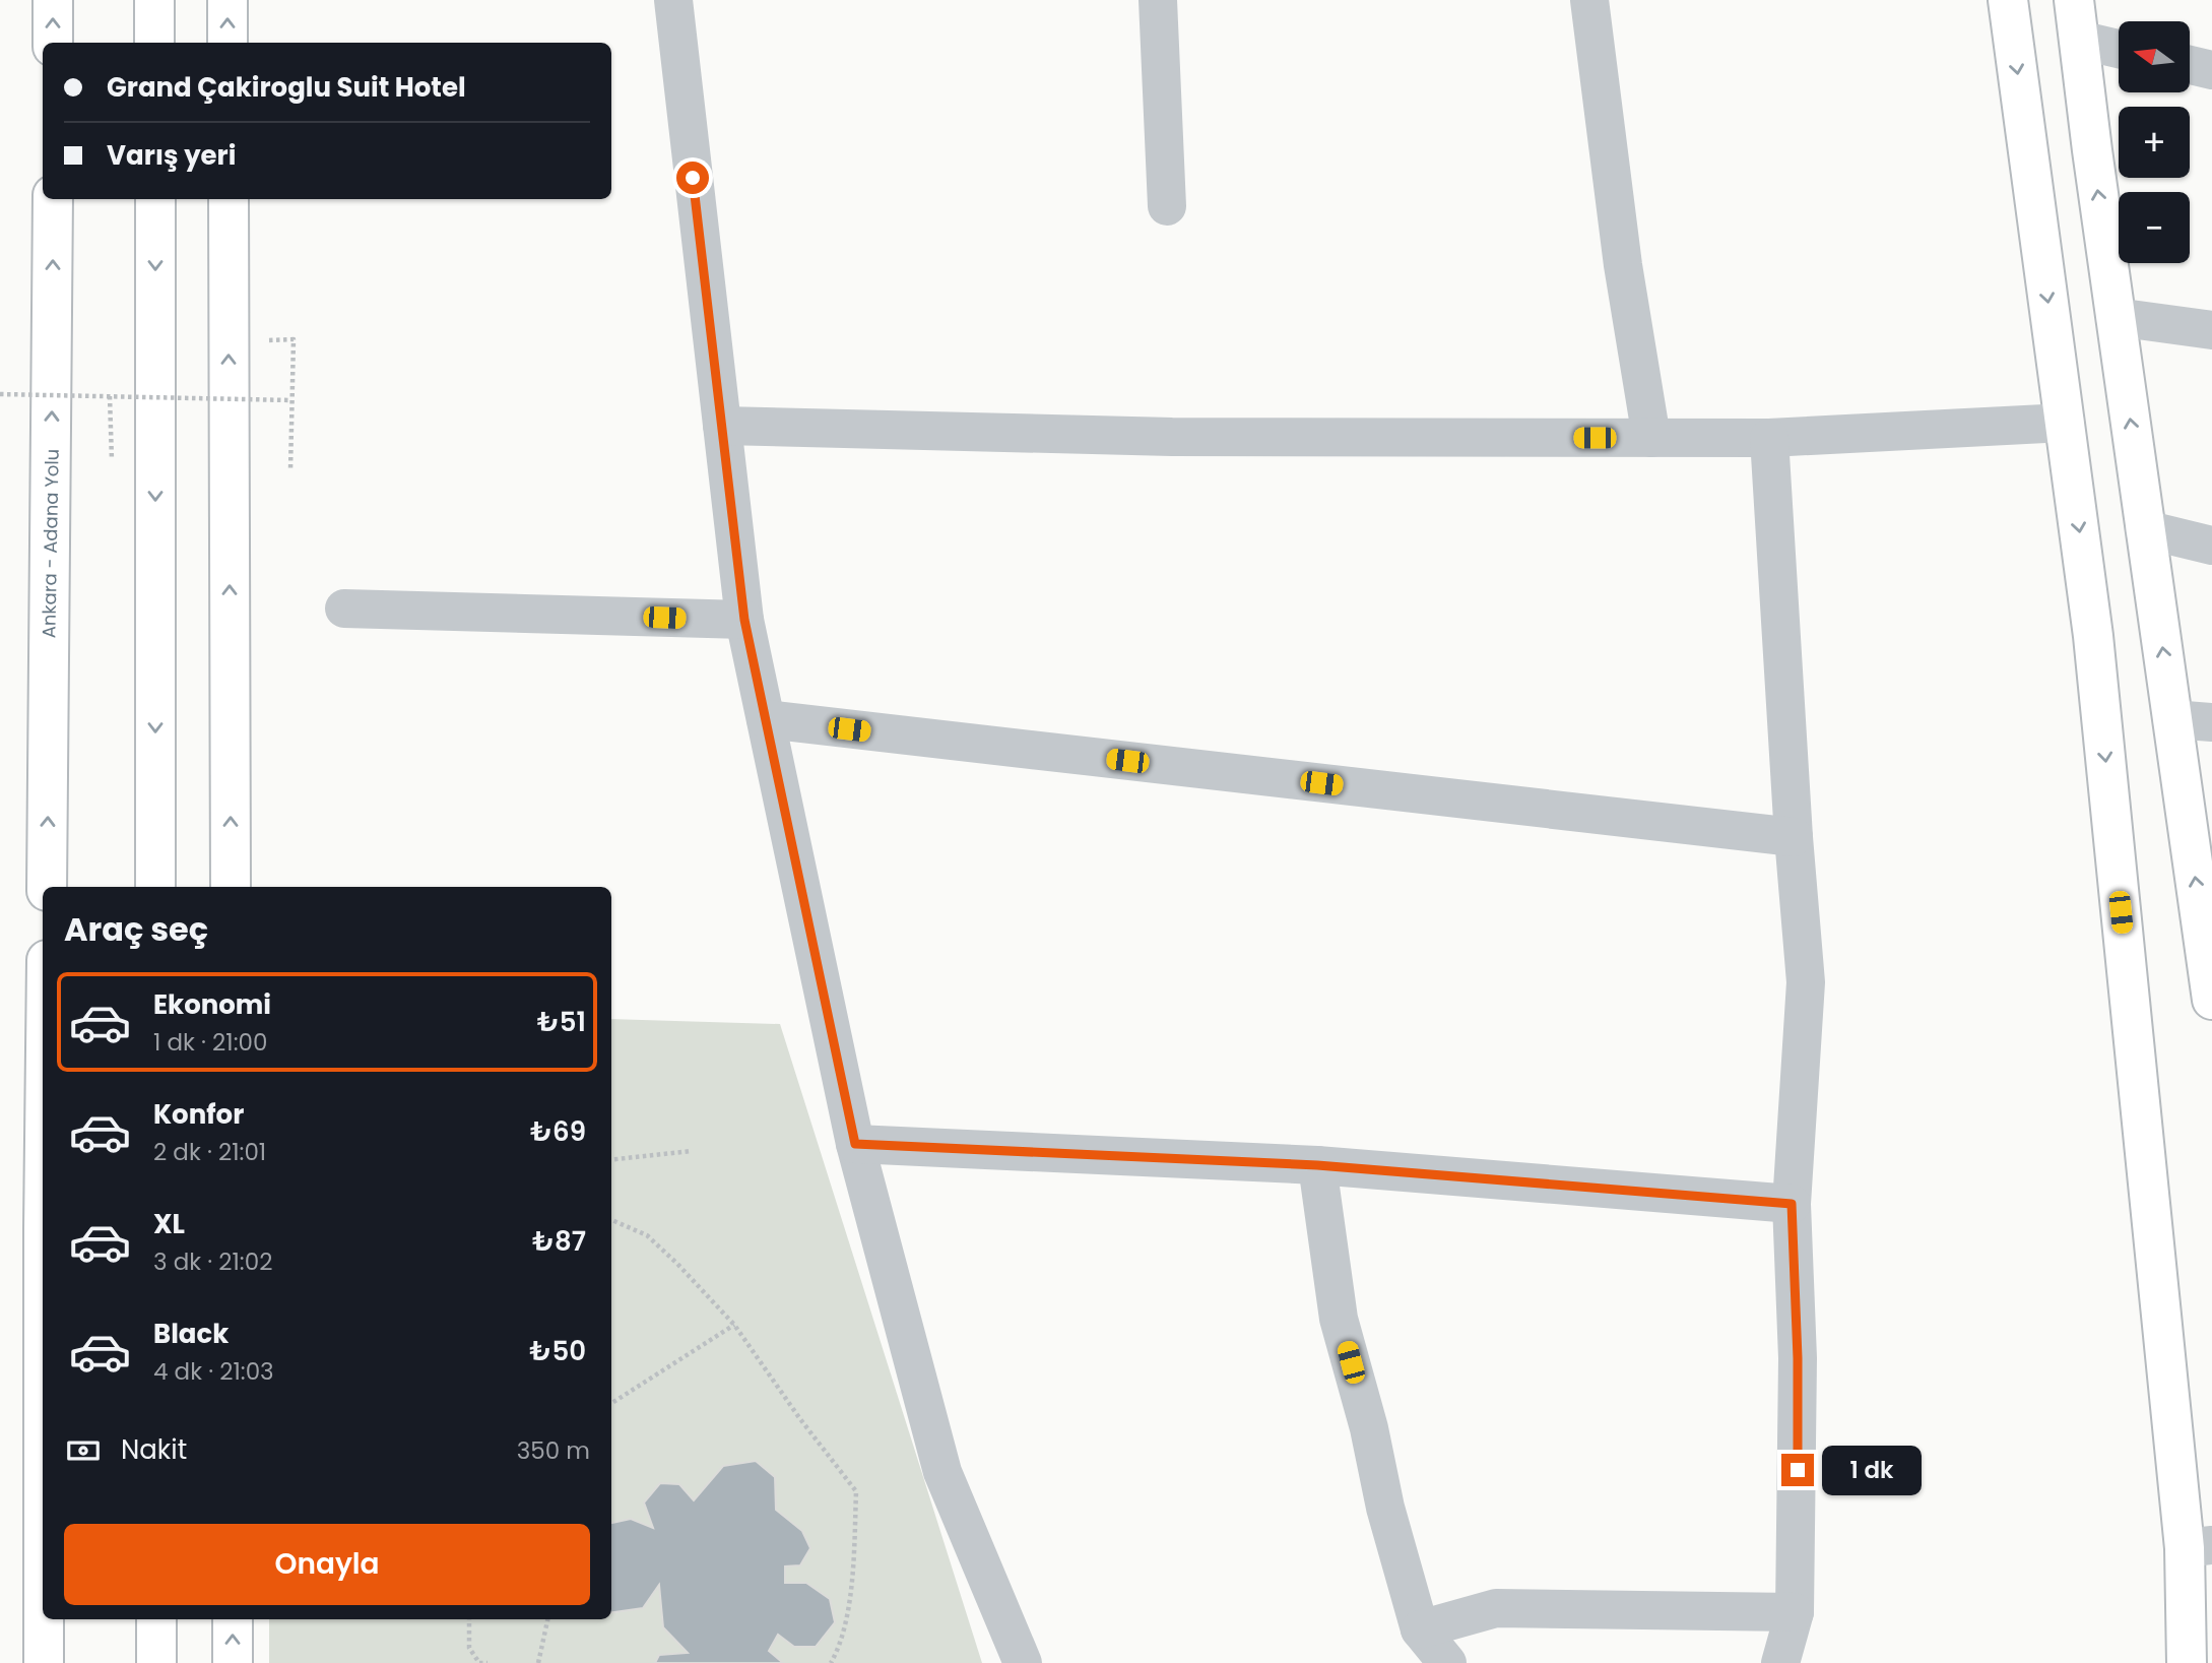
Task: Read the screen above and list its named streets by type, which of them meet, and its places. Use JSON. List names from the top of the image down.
{
  "streets": {
    "main road": ["Ankara - Adana Yolu"]
  },
  "north": "left",
  "page": {
    "map_buttons": ["+", "−"],
    "banner": ["Grand Çakiroglu Suit Hotel", "Varış yeri"],
    "heading": "Araç seç",
    "list": [
      {
        "name": "Ekonomi",
        "note": "1 dk · 21:00",
        "value": "₺51"
      },
      {
        "name": "Konfor",
        "note": "2 dk · 21:01",
        "value": "₺69"
      },
      {
        "name": "XL",
        "note": "3 dk · 21:02",
        "value": "₺87"
      },
      {
        "name": "Black",
        "note": "4 dk · 21:03",
        "value": "₺50"
      }
    ],
    "pay": ["Nakit", "350 m"],
    "bubble": "1 dk",
    "buttons": "Onayla"
  }
}
